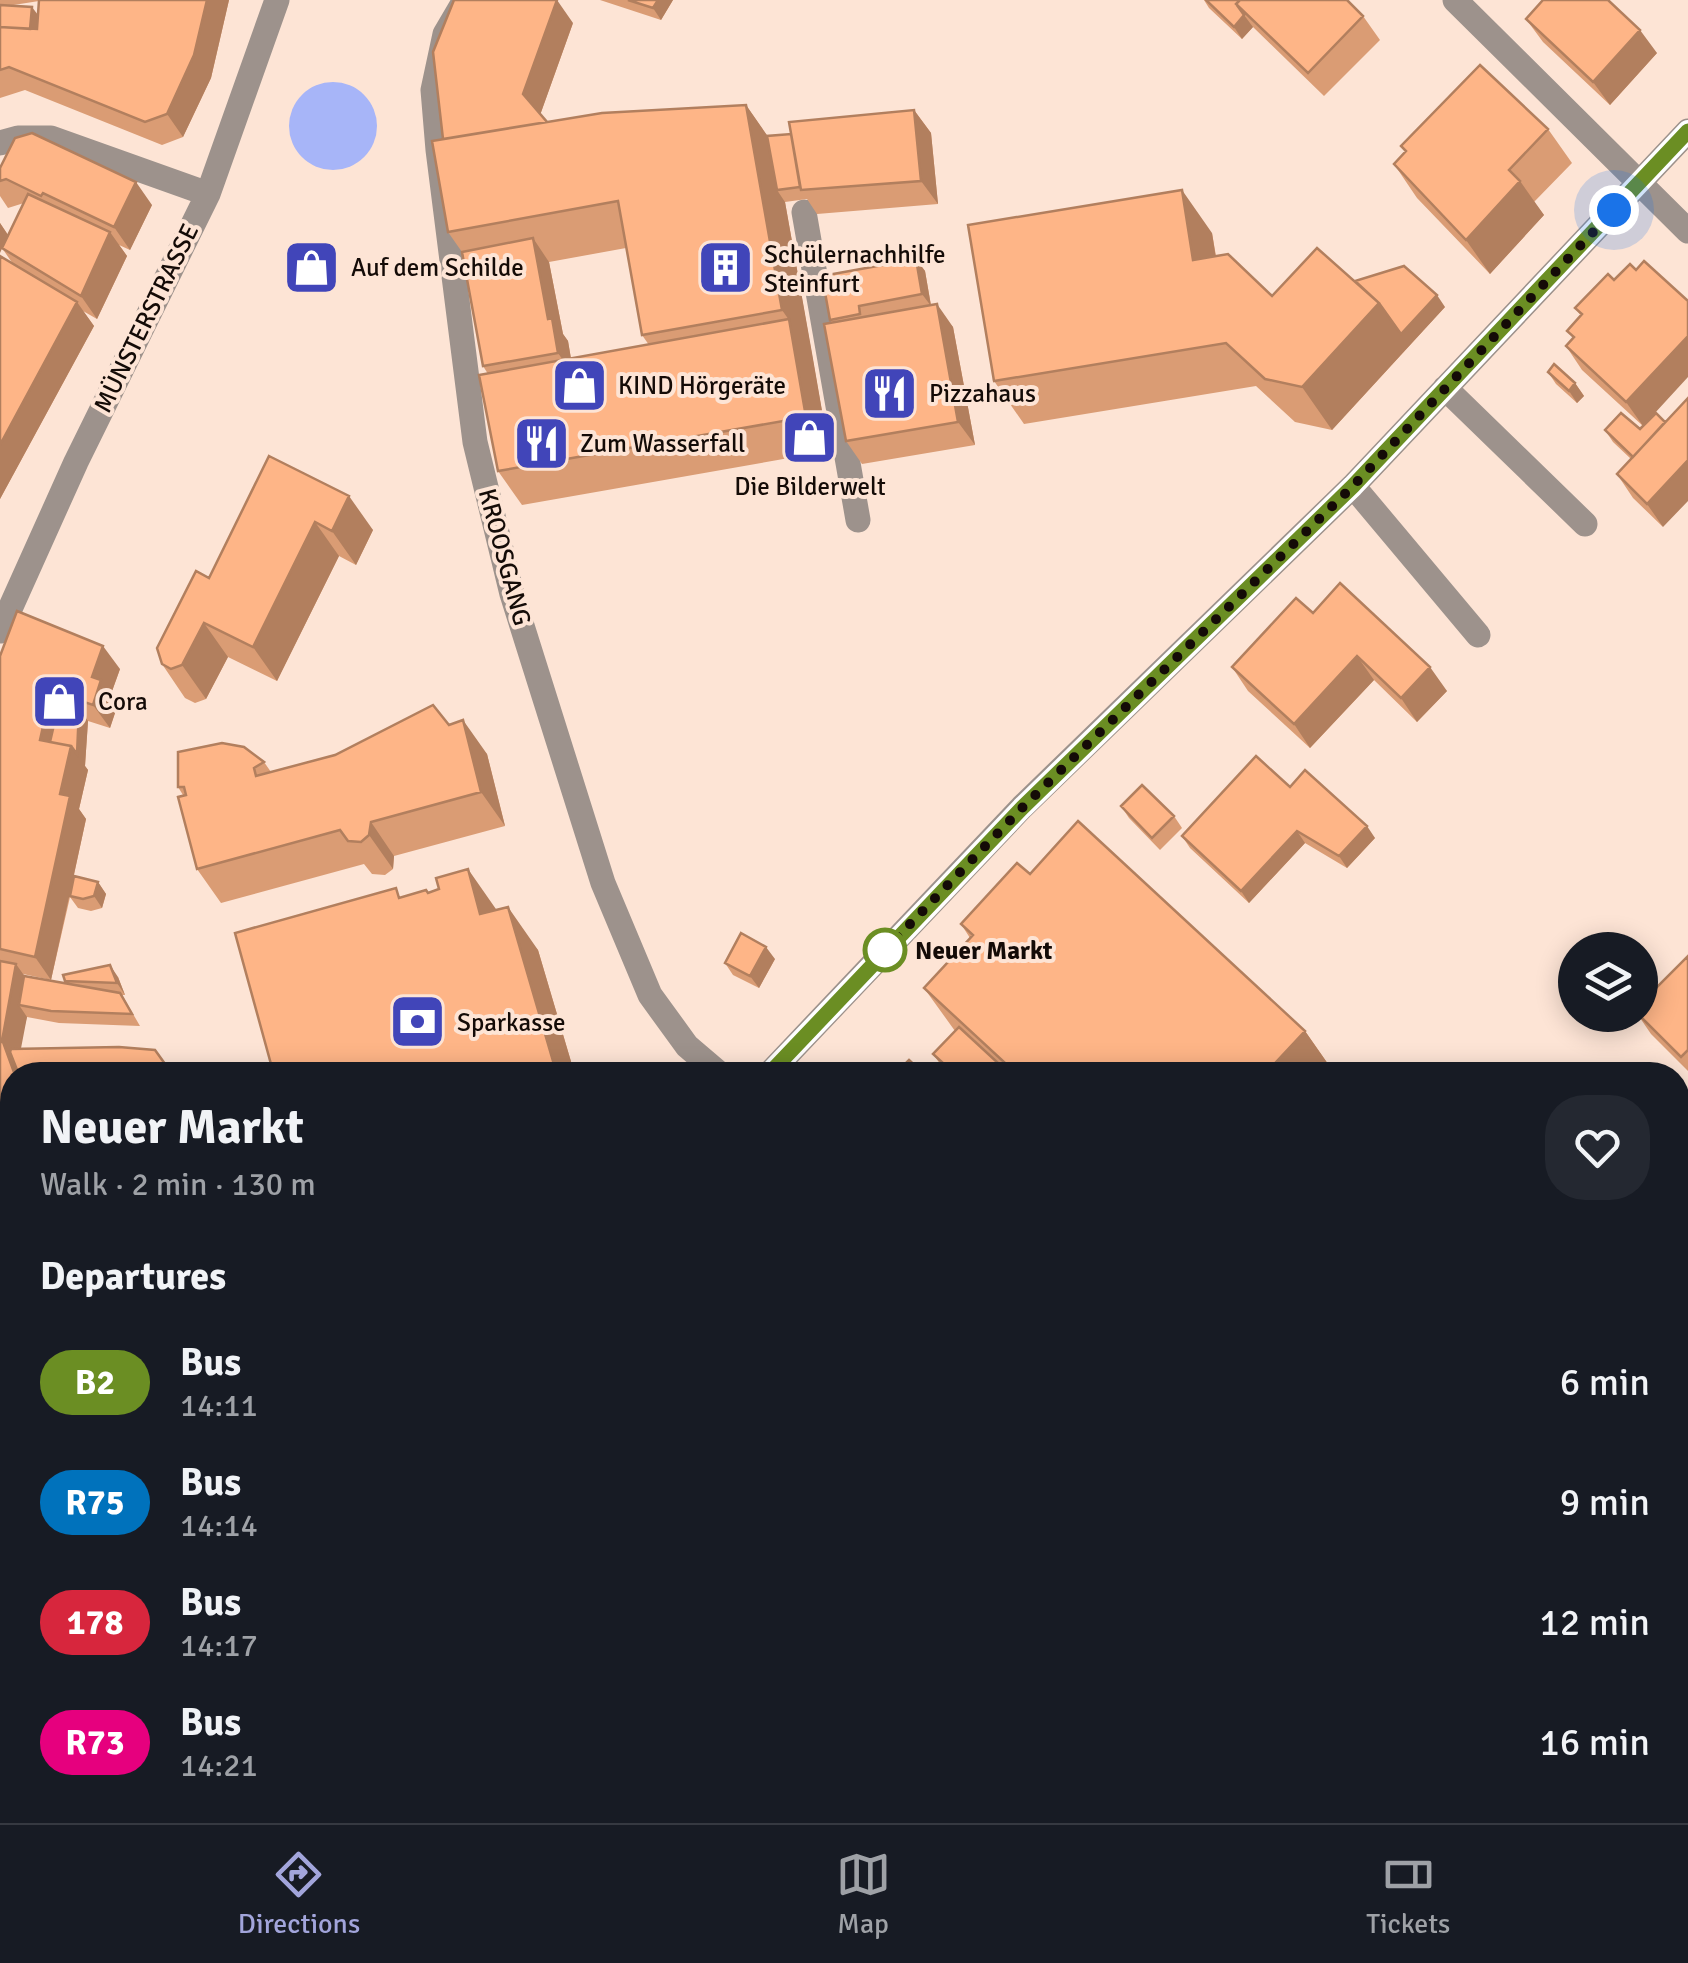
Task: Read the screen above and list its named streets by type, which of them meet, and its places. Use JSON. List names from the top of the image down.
{
  "streets": {
    "street": ["MÜNSTERSTRASSE", "KROOSGANG"]
  },
  "places": {
    "shop": [
      "Auf dem Schilde",
      "KIND Hörgeräte",
      "Die Bilderwelt",
      "Cora"
    ],
    "building": ["Schülernachhilfe Steinfurt"],
    "restaurant": ["Pizzahaus", "Zum Wasserfall"],
    "other": ["Neuer Markt"],
    "bank": ["Sparkasse"]
  },
  "lines": ["bus line B2"],
  "page": {
    "heading": [
      ["Neuer Markt", "Walk · 2 min · 130 m"],
      "Departures"
    ],
    "list": [
      {
        "mark": "B2",
        "name": "Bus",
        "note": "14:11",
        "value": "6 min"
      },
      {
        "mark": "R75",
        "name": "Bus",
        "note": "14:14",
        "value": "9 min"
      },
      {
        "mark": "178",
        "name": "Bus",
        "note": "14:17",
        "value": "12 min"
      },
      {
        "mark": "R73",
        "name": "Bus",
        "note": "14:21",
        "value": "16 min"
      }
    ],
    "tabs": ["Directions", "Map", "Tickets"]
  }
}
